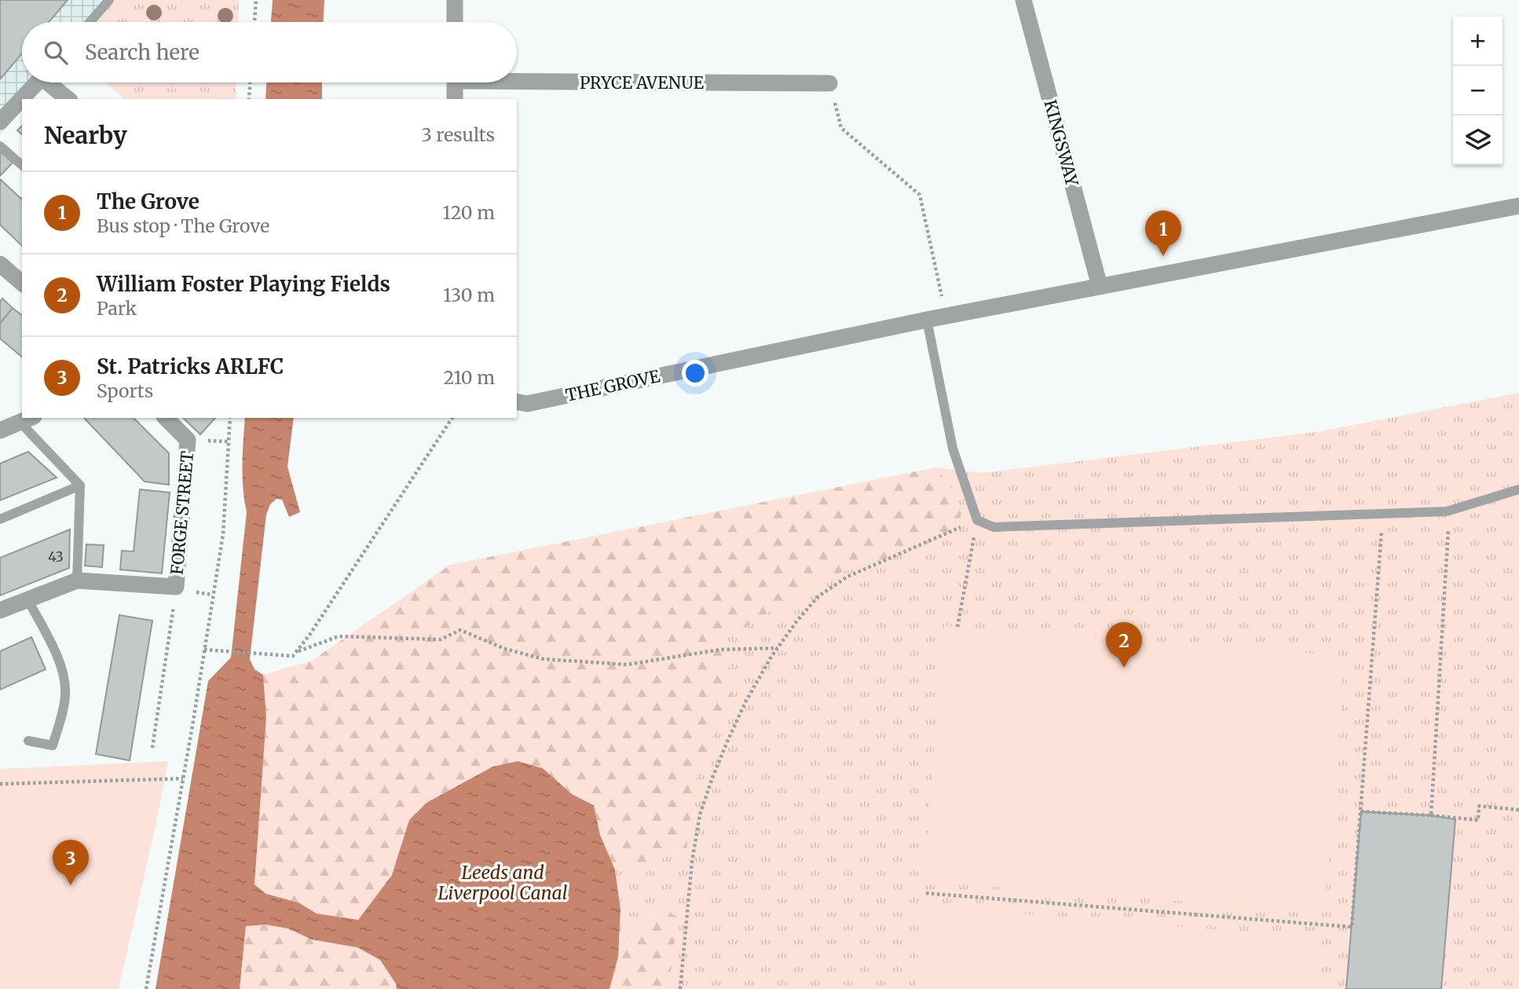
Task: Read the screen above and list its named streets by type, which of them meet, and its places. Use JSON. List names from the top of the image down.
{
  "streets": {
    "street": [
      "PRYCE AVENUE",
      "KINGSWAY",
      "THE GROVE",
      "FORGE STREET"
    ]
  },
  "crossings": [
    ["KINGSWAY", "THE GROVE"]
  ],
  "water": ["Leeds and Liverpool Canal"],
  "house_numbers": ["43"],
  "page": {
    "map_buttons": ["+", "−"],
    "search": "Search here",
    "heading": ["Nearby", "3 results"],
    "list": [
      {
        "mark": "1",
        "name": "The Grove",
        "note": "Bus stop · The Grove",
        "value": "120 m"
      },
      {
        "mark": "2",
        "name": "William Foster Playing Fields",
        "note": "Park",
        "value": "130 m"
      },
      {
        "mark": "3",
        "name": "St. Patricks ARLFC",
        "note": "Sports",
        "value": "210 m"
      }
    ],
    "pins": ["1", "2", "3"]
  }
}
